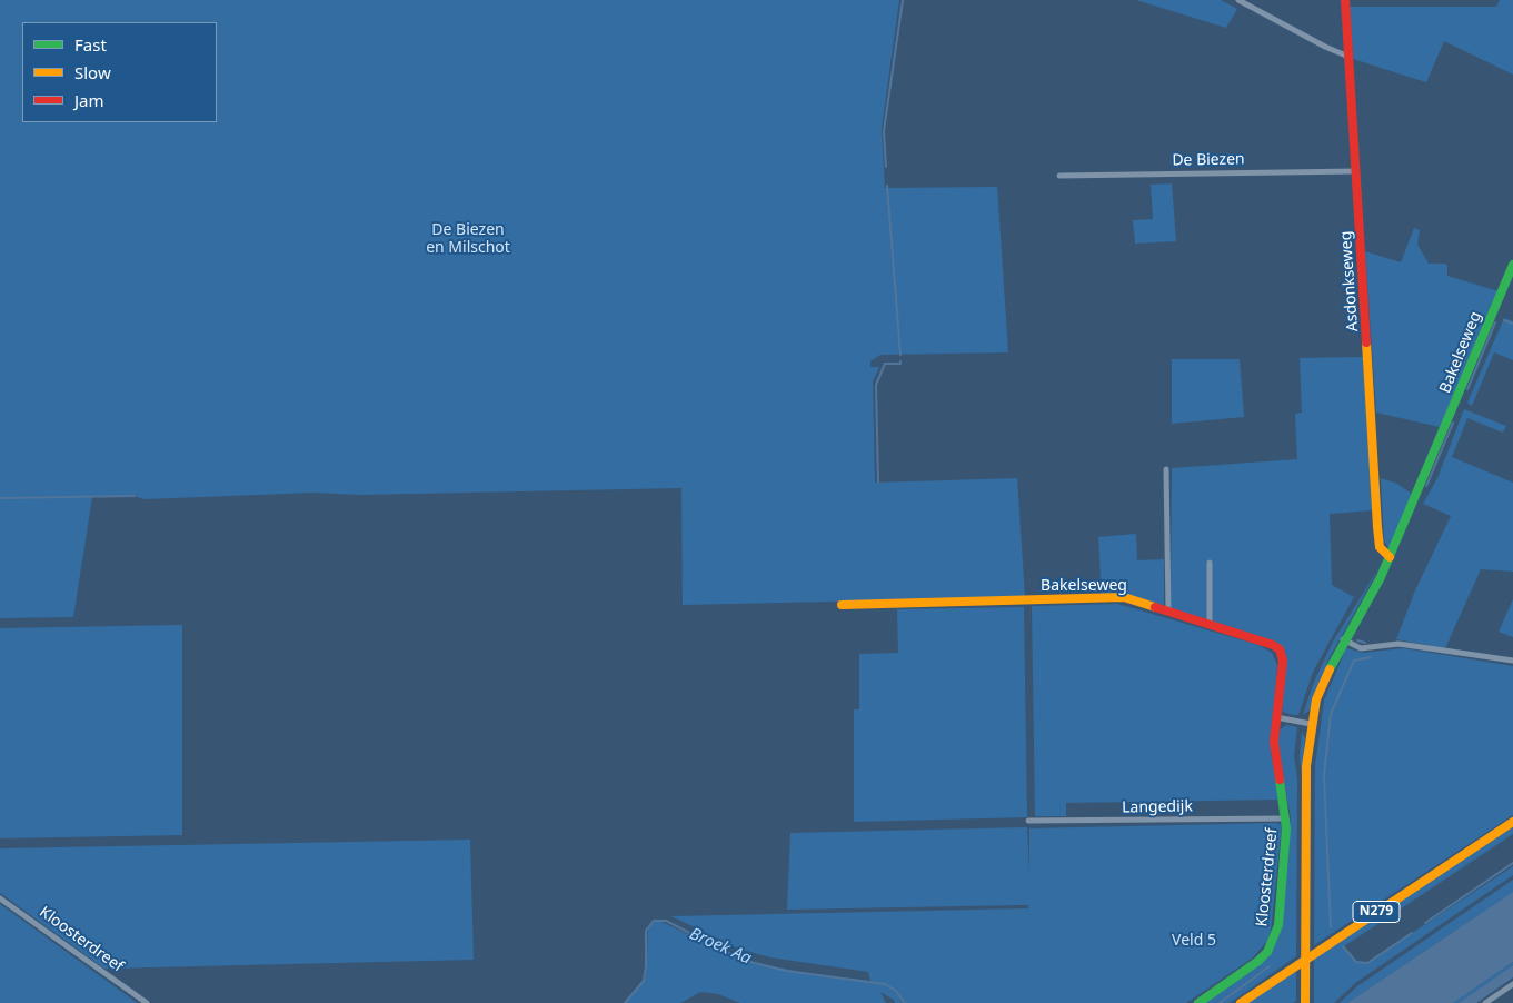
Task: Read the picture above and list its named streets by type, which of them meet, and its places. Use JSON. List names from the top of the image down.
{
  "streets": {
    "street": [
      "De Biezen",
      "Asdonkseweg",
      "Bakelseweg",
      "Langedijk",
      "Kloosterdreef",
      "N279"
    ]
  },
  "crossings": [
    ["De Biezen", "Asdonkseweg"],
    ["Asdonkseweg", "Bakelseweg"],
    ["Bakelseweg", "Kloosterdreef"],
    ["Langedijk", "Kloosterdreef"]
  ],
  "water": ["Broek Aa"],
  "parks": ["De Biezen en Milschot", "Veld 5"],
  "legend": ["Fast", "Slow", "Jam"]
}
